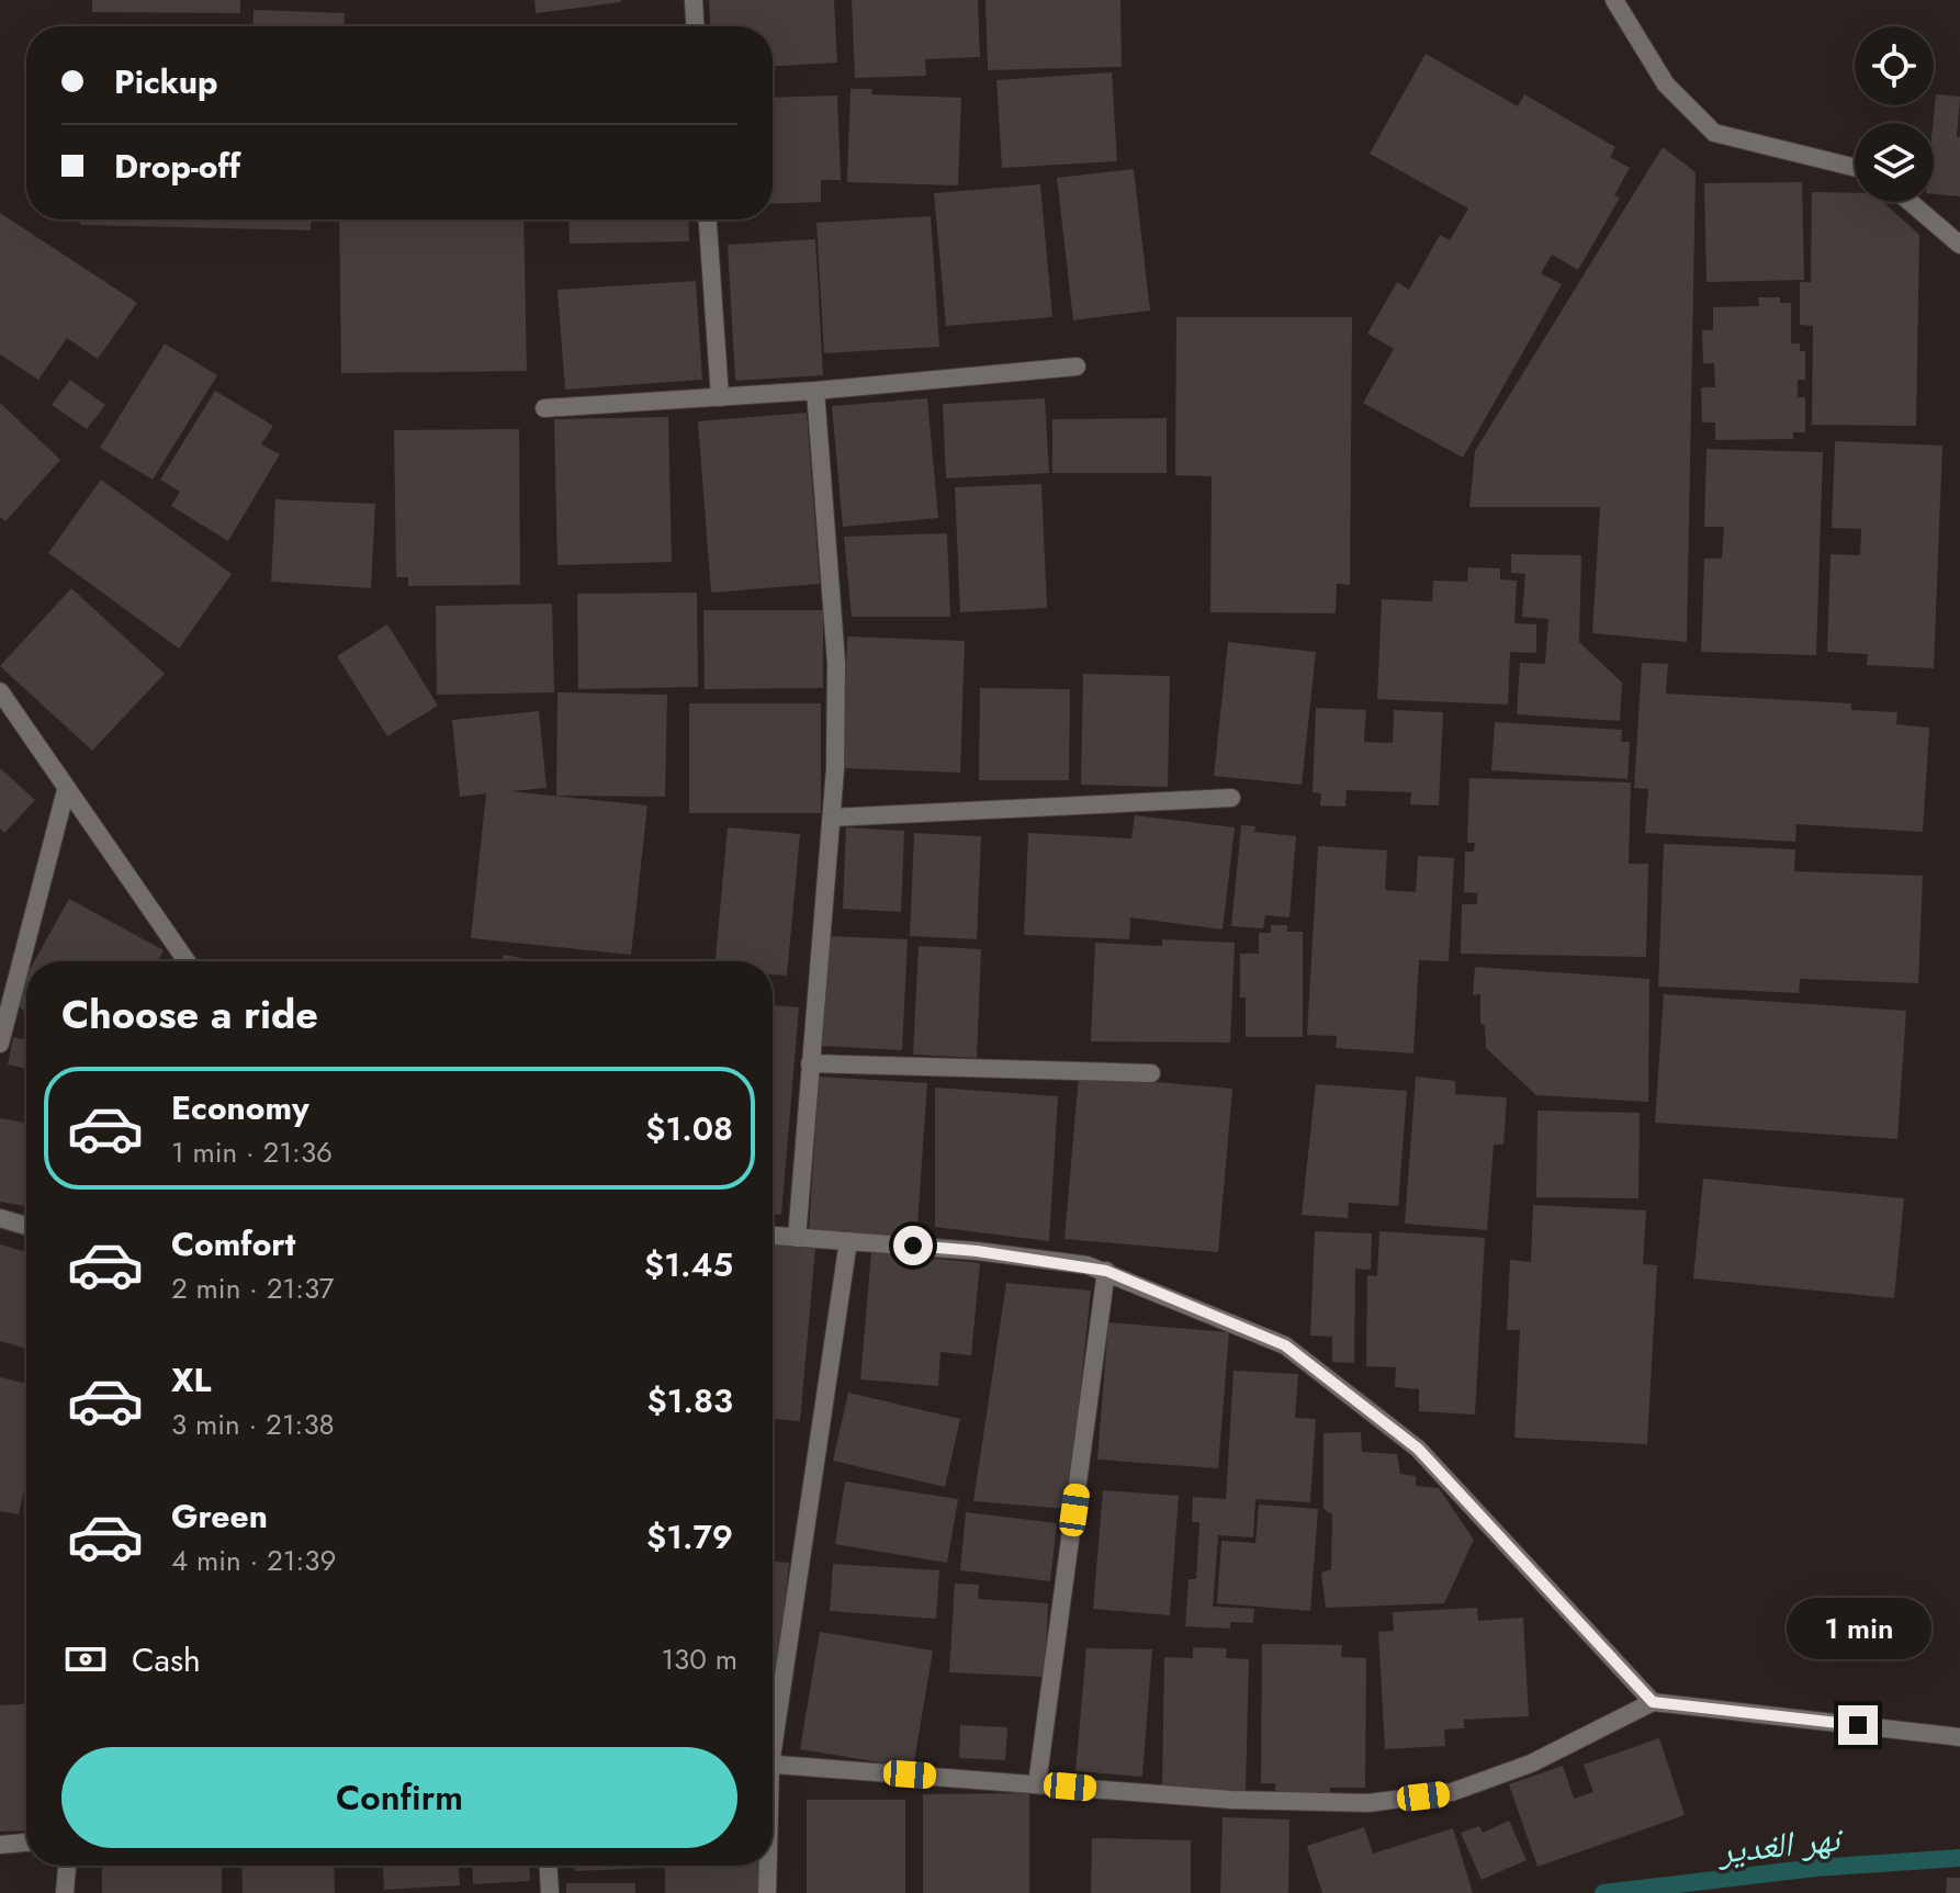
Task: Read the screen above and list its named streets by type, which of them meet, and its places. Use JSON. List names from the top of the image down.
{
  "water": ["نهر الغدير"],
  "page": {
    "banner": ["Pickup", "Drop-off"],
    "heading": "Choose a ride",
    "list": [
      {
        "name": "Economy",
        "note": "1 min · 21:36",
        "value": "$1.08"
      },
      {
        "name": "Comfort",
        "note": "2 min · 21:37",
        "value": "$1.45"
      },
      {
        "name": "XL",
        "note": "3 min · 21:38",
        "value": "$1.83"
      },
      {
        "name": "Green",
        "note": "4 min · 21:39",
        "value": "$1.79"
      }
    ],
    "bubble": "1 min",
    "pay": ["Cash", "130 m"],
    "buttons": "Confirm"
  }
}
